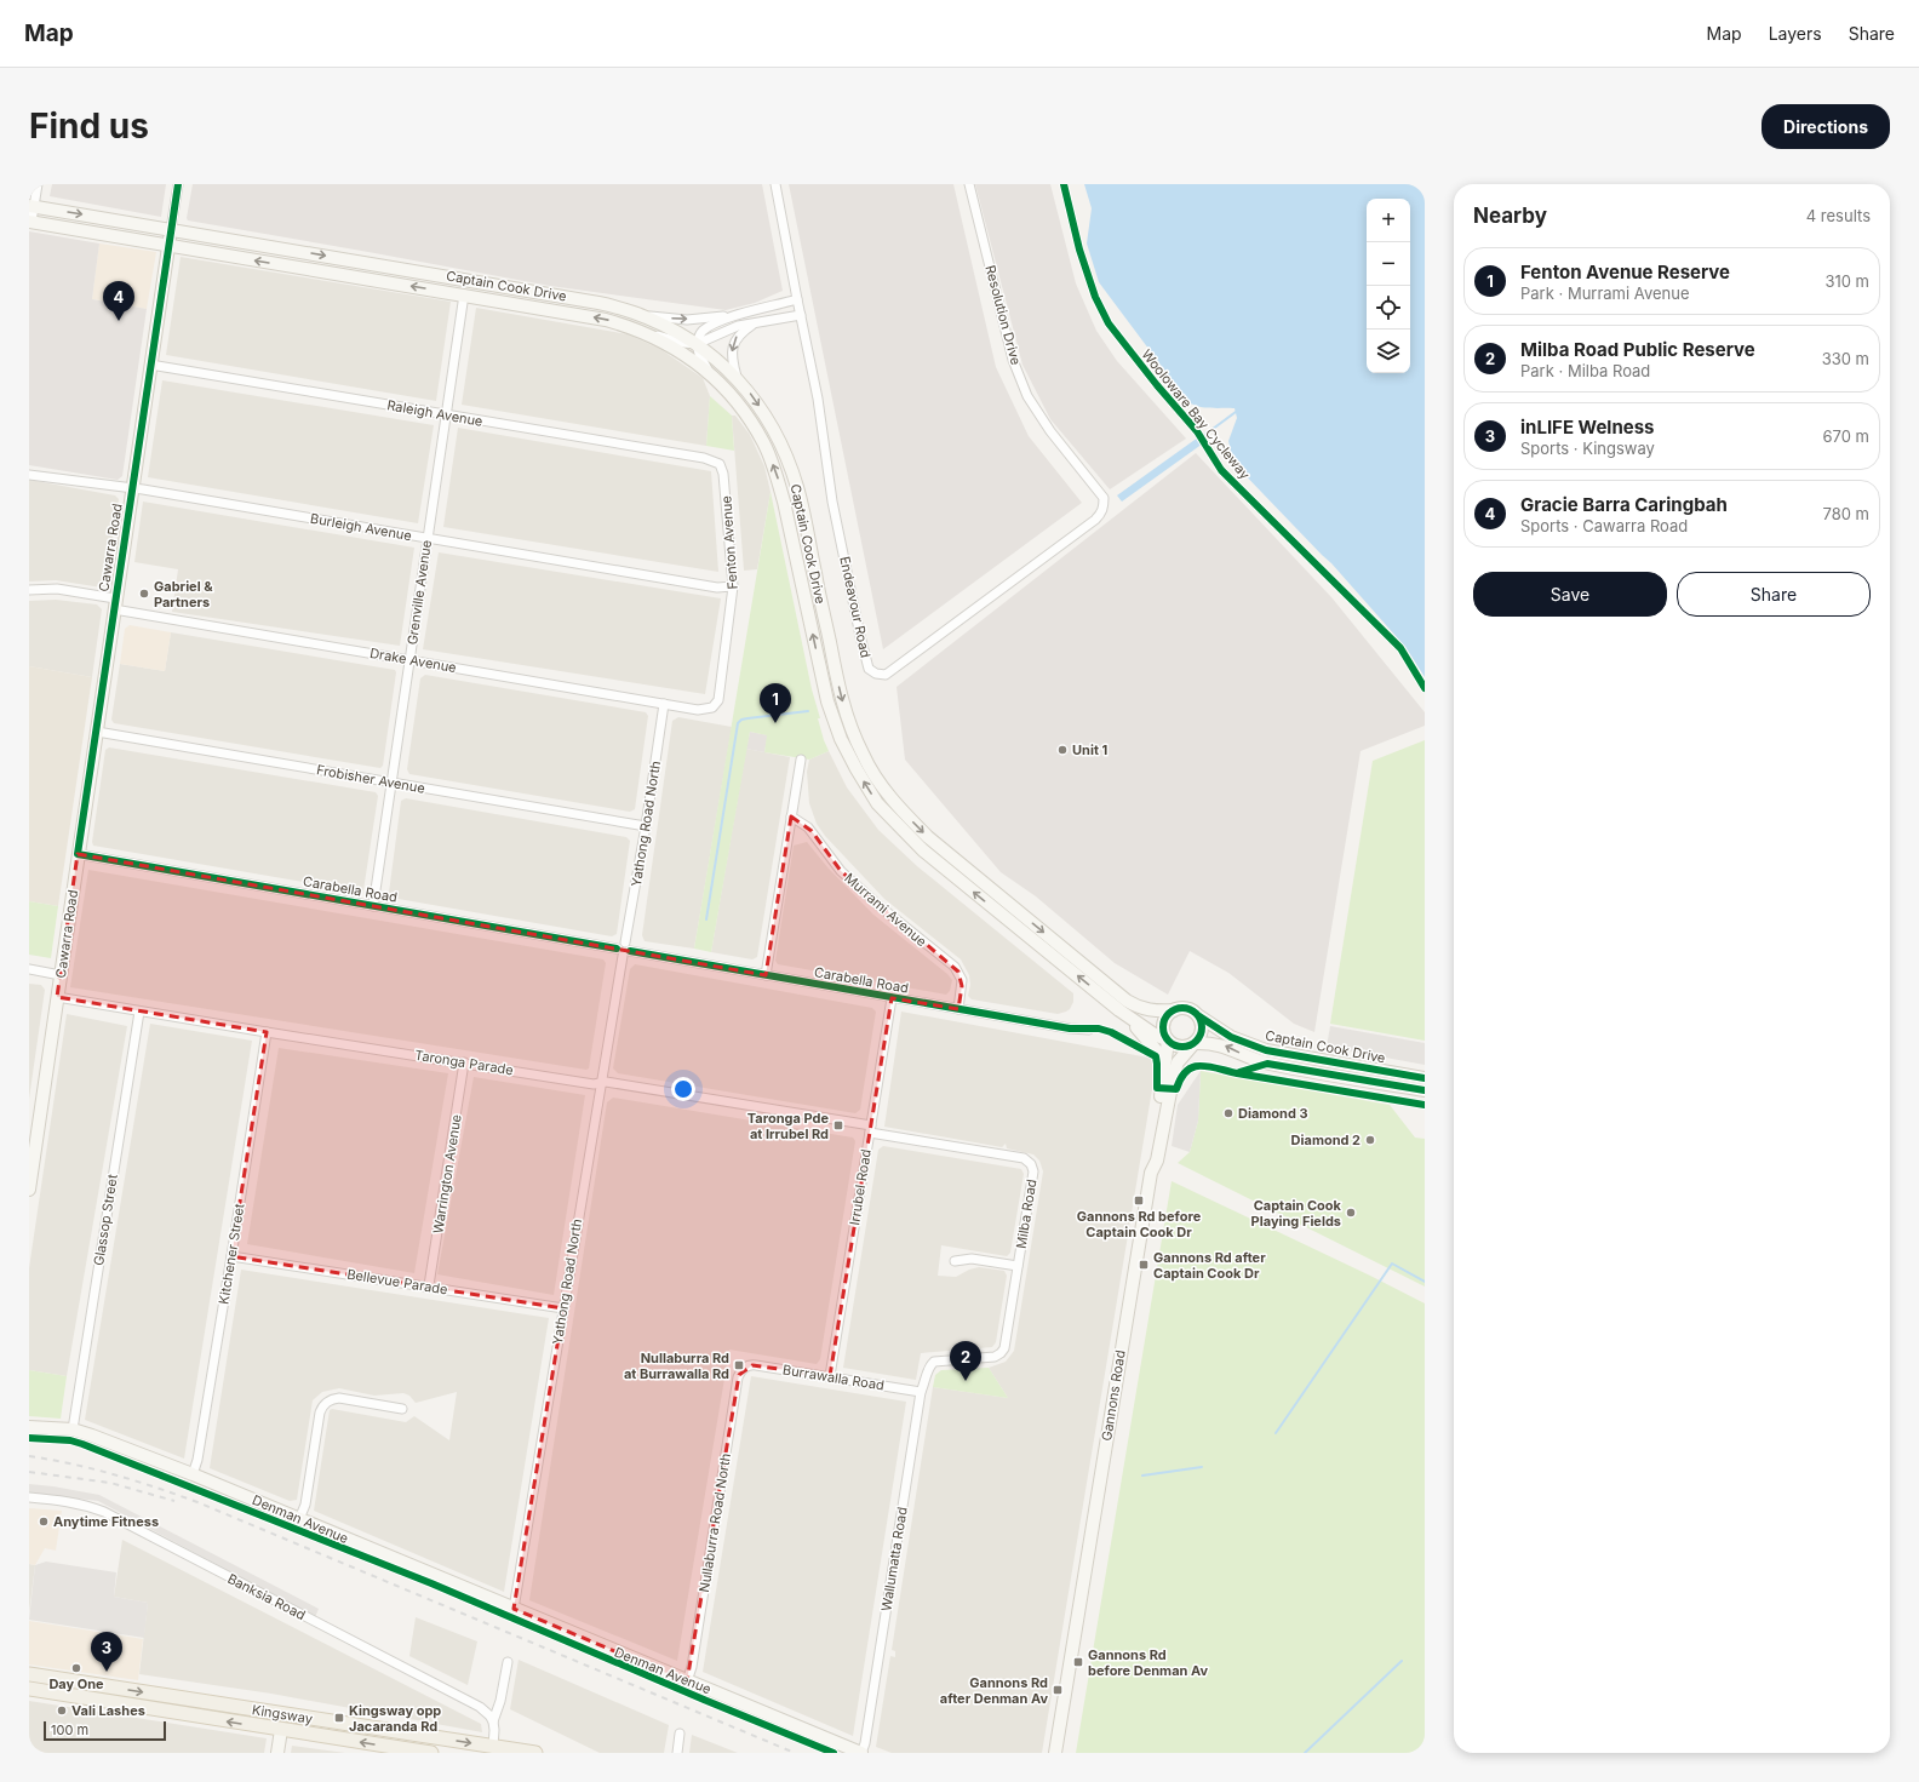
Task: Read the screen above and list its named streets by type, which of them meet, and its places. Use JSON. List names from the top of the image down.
{
  "streets": {
    "main road": [
      "Captain Cook Drive",
      "Cawarra Road",
      "Grenville Avenue",
      "Gannons Road",
      "Denman Avenue",
      "Kingsway"
    ],
    "street": [
      "Resolution Drive",
      "Raleigh Avenue",
      "Burleigh Avenue",
      "Fenton Avenue",
      "Endeavour Road",
      "Drake Avenue",
      "Frobisher Avenue",
      "Yathong Road North",
      "Carabella Road",
      "Murrami Avenue",
      "Taronga Parade",
      "Warrington Avenue",
      "Irrubel Road",
      "Milba Road",
      "Glassop Street",
      "Kitchener Street",
      "Bellevue Parade",
      "Burrawalla Road",
      "Nullaburra Road North",
      "Wallumatta Road",
      "Banksia Road"
    ],
    "cycle path": ["Wooloware Bay Cycleway"]
  },
  "crossings": [
    ["Captain Cook Drive", "Cawarra Road"],
    ["Captain Cook Drive", "Grenville Avenue"],
    ["Captain Cook Drive", "Gannons Road"],
    ["Resolution Drive", "Endeavour Road"],
    ["Raleigh Avenue", "Fenton Avenue"],
    ["Raleigh Avenue", "Cawarra Road"],
    ["Raleigh Avenue", "Grenville Avenue"],
    ["Burleigh Avenue", "Fenton Avenue"],
    ["Burleigh Avenue", "Cawarra Road"],
    ["Burleigh Avenue", "Grenville Avenue"],
    ["Fenton Avenue", "Drake Avenue"],
    ["Cawarra Road", "Drake Avenue"],
    ["Cawarra Road", "Frobisher Avenue"],
    ["Cawarra Road", "Carabella Road"],
    ["Cawarra Road", "Taronga Parade"],
    ["Grenville Avenue", "Drake Avenue"],
    ["Grenville Avenue", "Frobisher Avenue"],
    ["Grenville Avenue", "Carabella Road"],
    ["Drake Avenue", "Yathong Road North"],
    ["Frobisher Avenue", "Yathong Road North"],
    ["Yathong Road North", "Carabella Road"],
    ["Yathong Road North", "Taronga Parade"],
    ["Yathong Road North", "Bellevue Parade"],
    ["Yathong Road North", "Denman Avenue"],
    ["Carabella Road", "Murrami Avenue"],
    ["Carabella Road", "Irrubel Road"],
    ["Taronga Parade", "Warrington Avenue"],
    ["Taronga Parade", "Irrubel Road"],
    ["Taronga Parade", "Milba Road"],
    ["Taronga Parade", "Glassop Street"],
    ["Taronga Parade", "Kitchener Street"],
    ["Warrington Avenue", "Bellevue Parade"],
    ["Irrubel Road", "Milba Road"],
    ["Irrubel Road", "Burrawalla Road"],
    ["Milba Road", "Wallumatta Road"],
    ["Glassop Street", "Denman Avenue"],
    ["Kitchener Street", "Bellevue Parade"],
    ["Kitchener Street", "Denman Avenue"],
    ["Burrawalla Road", "Nullaburra Road North"],
    ["Burrawalla Road", "Wallumatta Road"],
    ["Denman Avenue", "Nullaburra Road North"],
    ["Denman Avenue", "Wallumatta Road"]
  ],
  "places": {
    "other": [
      "Gabriel & Partners",
      "Unit 1",
      "Diamond 3",
      "Diamond 2",
      "Captain Cook Playing Fields",
      "Anytime Fitness",
      "Day One",
      "Vali Lashes"
    ],
    "transit": [
      "Taronga Pde at Irrubel Rd",
      "Gannons Rd before Captain Cook Dr",
      "Gannons Rd after Captain Cook Dr",
      "Nullaburra Rd at Burrawalla Rd",
      "Gannons Rd before Denman Av",
      "Gannons Rd after Denman Av",
      "Kingsway opp Jacaranda Rd"
    ]
  },
  "scale_bar": "100 m",
  "page": {
    "header": "Map",
    "nav": ["Map", "Layers", "Share"],
    "buttons": [
      "Directions",
      ["Save", "Share"]
    ],
    "title": "Find us",
    "heading": ["Nearby", "4 results"],
    "map_buttons": ["+", "−"],
    "list": [
      {
        "mark": "1",
        "name": "Fenton Avenue Reserve",
        "note": "Park · Murrami Avenue",
        "value": "310 m"
      },
      {
        "mark": "2",
        "name": "Milba Road Public Reserve",
        "note": "Park · Milba Road",
        "value": "330 m"
      },
      {
        "mark": "3",
        "name": "inLIFE Welness",
        "note": "Sports · Kingsway",
        "value": "670 m"
      },
      {
        "mark": "4",
        "name": "Gracie Barra Caringbah",
        "note": "Sports · Cawarra Road",
        "value": "780 m"
      }
    ],
    "pins": [
      "4",
      "1",
      "2",
      "3"
    ],
    "scale": "100 m"
  }
}
